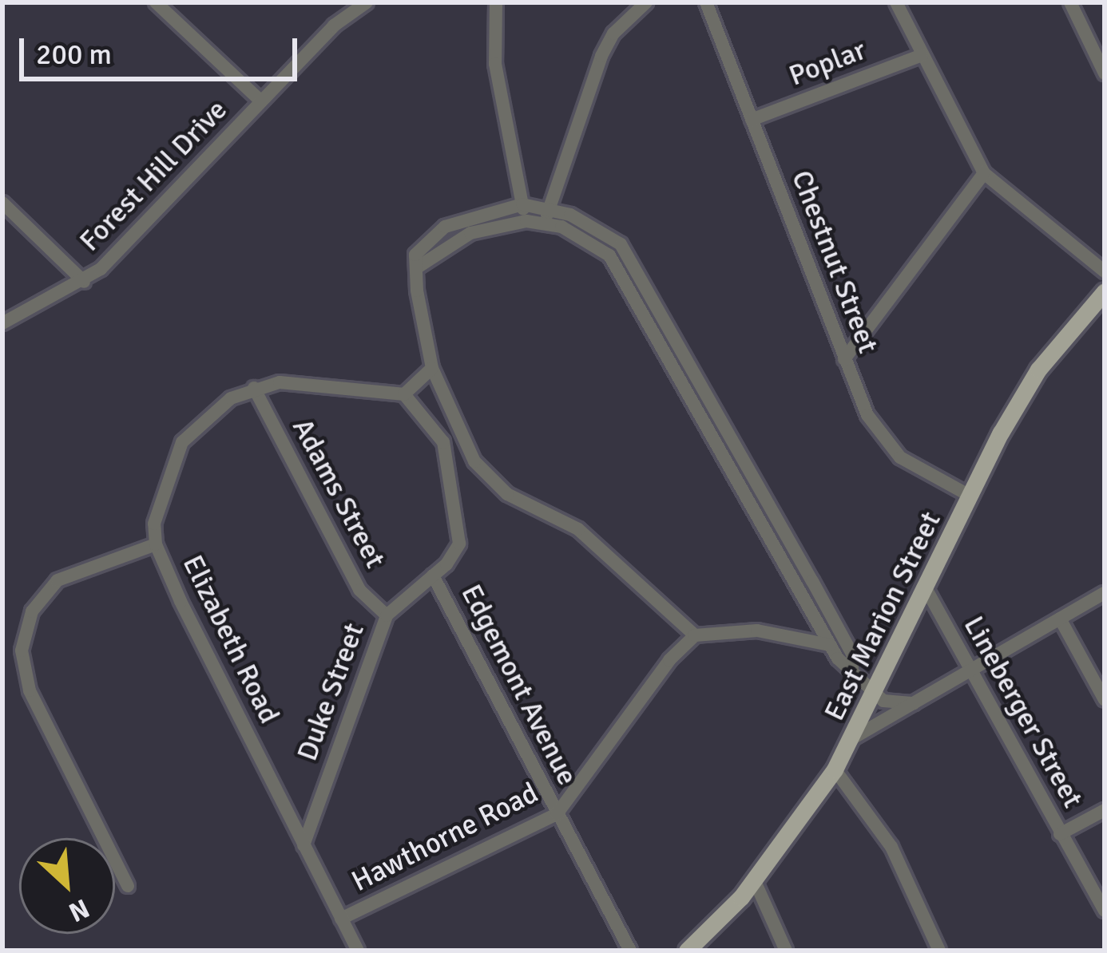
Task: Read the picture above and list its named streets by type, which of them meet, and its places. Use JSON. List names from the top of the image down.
{
  "streets": {
    "main road": ["East Marion Street"],
    "street": [
      "Poplar",
      "Forest Hill Drive",
      "Chestnut Street",
      "Adams Street",
      "Elizabeth Road",
      "Edgemont Avenue",
      "Duke Street",
      "Lineberger Street",
      "Hawthorne Road"
    ]
  },
  "crossings": [
    ["Poplar", "Chestnut Street"],
    ["Chestnut Street", "East Marion Street"],
    ["Adams Street", "Elizabeth Road"],
    ["Adams Street", "Duke Street"],
    ["East Marion Street", "Lineberger Street"],
    ["Elizabeth Road", "Edgemont Avenue"],
    ["Elizabeth Road", "Duke Street"],
    ["Elizabeth Road", "Hawthorne Road"],
    ["Edgemont Avenue", "Duke Street"],
    ["Edgemont Avenue", "Hawthorne Road"]
  ],
  "scale_bar": "200 m",
  "north": "bottom right"
}
